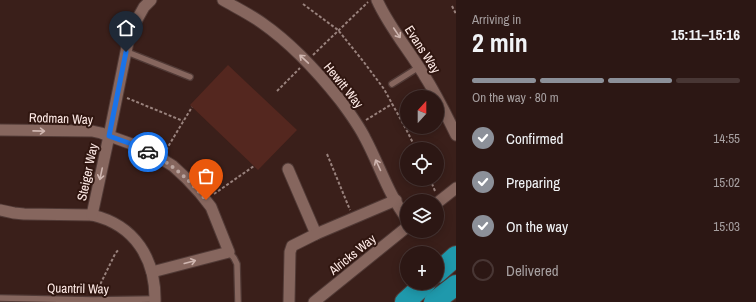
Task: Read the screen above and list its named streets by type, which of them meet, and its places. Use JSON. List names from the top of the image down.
{
  "streets": {
    "street": [
      "Evans Way",
      "Hewitt Way",
      "Rodman Way",
      "Steiger Way",
      "Alricks Way"
    ],
    "lane": ["Quantril Way"]
  },
  "crossings": [
    ["Rodman Way", "Steiger Way"]
  ],
  "one_way": ["Evans Way", "Steiger Way"],
  "north": "top",
  "page": {
    "heading": ["2 min", "Arriving in", "15:11–15:16"],
    "bar": "On the way · 80 m",
    "map_buttons": "+",
    "list": [
      ["Confirmed", "14:55"],
      ["Preparing", "15:02"],
      ["On the way", "15:03"],
      "Delivered"
    ]
  }
}
